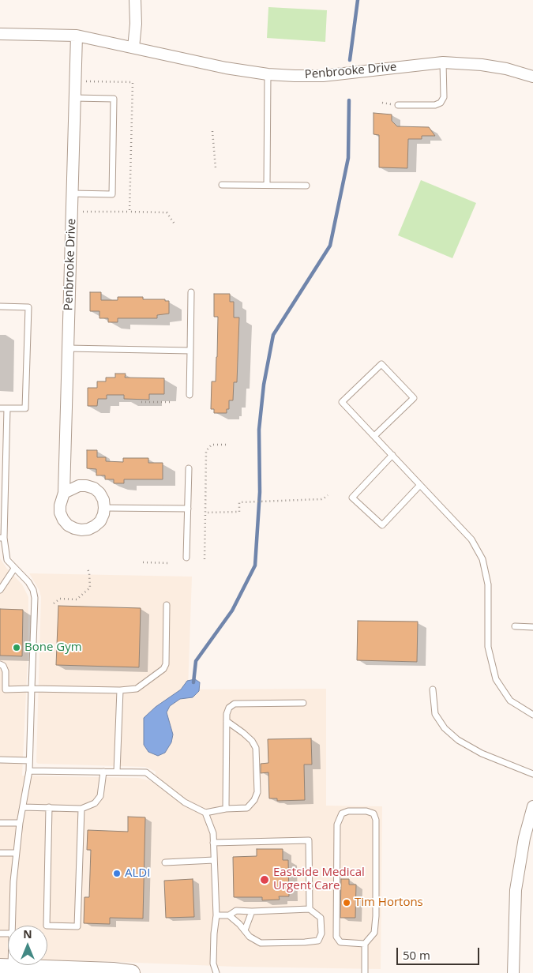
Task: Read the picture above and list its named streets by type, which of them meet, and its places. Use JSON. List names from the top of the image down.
{
  "streets": {
    "street": ["Penbrooke Drive"]
  },
  "places": [
    "Bone Gym",
    "ALDI",
    "Eastside Medical Urgent Care",
    "Tim Hortons"
  ],
  "scale_bar": "50 m",
  "north": "top"
}
